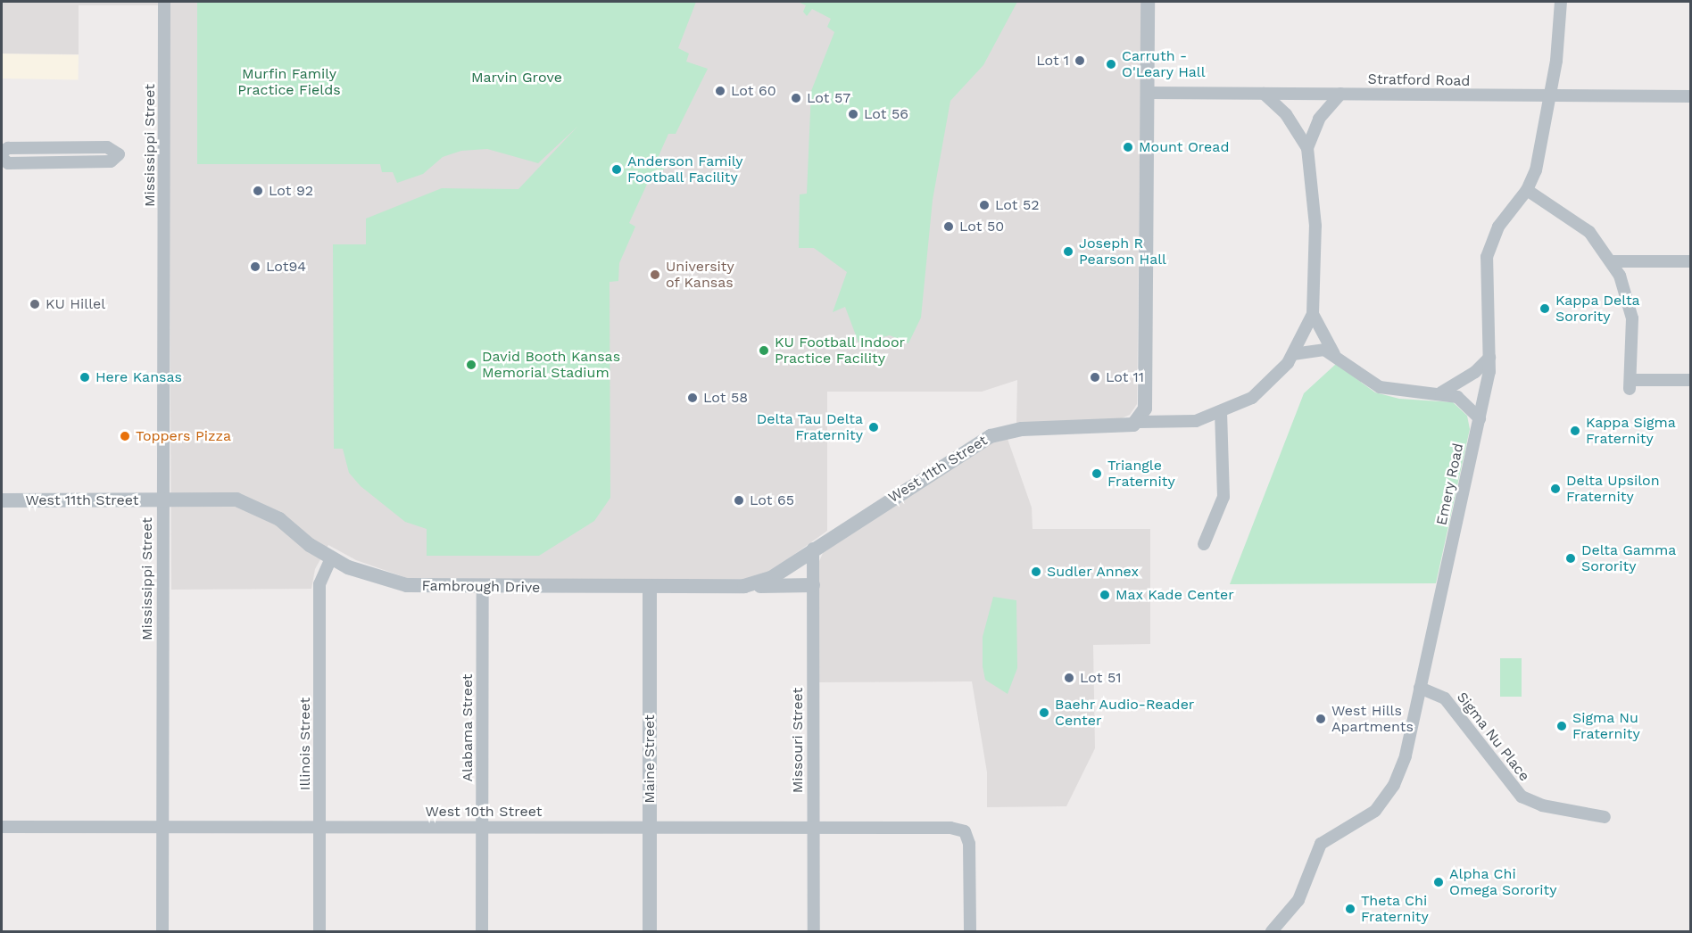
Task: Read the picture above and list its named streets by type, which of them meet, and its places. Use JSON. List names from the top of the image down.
{
  "streets": {
    "street": [
      "Stratford Road",
      "Mississippi Street",
      "West 11th Street",
      "Emery Road",
      "Fambrough Drive",
      "Alabama Street",
      "Sigma Nu Place",
      "Missouri Street",
      "Illinois Street",
      "Maine Street",
      "West 10th Street"
    ]
  },
  "crossings": [
    ["Stratford Road", "Emery Road"],
    ["Mississippi Street", "West 11th Street"],
    ["Mississippi Street", "Fambrough Drive"],
    ["Mississippi Street", "West 10th Street"],
    ["West 11th Street", "Fambrough Drive"],
    ["West 11th Street", "Missouri Street"],
    ["Emery Road", "Sigma Nu Place"],
    ["Fambrough Drive", "Alabama Street"],
    ["Fambrough Drive", "Missouri Street"],
    ["Fambrough Drive", "Illinois Street"],
    ["Fambrough Drive", "Maine Street"],
    ["Alabama Street", "West 10th Street"],
    ["Missouri Street", "West 10th Street"],
    ["Illinois Street", "West 10th Street"],
    ["Maine Street", "West 10th Street"]
  ],
  "parks": ["Murfin Family Practice Fields", "Marvin Grove"],
  "places": [
    "Lot 1",
    "Carruth - O'Leary Hall",
    "Lot 60",
    "Lot 57",
    "Lot 56",
    "Mount Oread",
    "Anderson Family Football Facility",
    "Lot 92",
    "Lot 52",
    "Lot 50",
    "Joseph R Pearson Hall",
    "Lot94",
    "University of Kansas",
    "KU Hillel",
    "Kappa Delta Sorority",
    "KU Football Indoor Practice Facility",
    "David Booth Kansas Memorial Stadium",
    "Here Kansas",
    "Lot 11",
    "Lot 58",
    "Delta Tau Delta Fraternity",
    "Kappa Sigma Fraternity",
    "Toppers Pizza",
    "Triangle Fraternity",
    "Delta Upsilon Fraternity",
    "Lot 65",
    "Delta Gamma Sorority",
    "Sudler Annex",
    "Max Kade Center",
    "Lot 51",
    "Baehr Audio-Reader Center",
    "West Hills Apartments",
    "Sigma Nu Fraternity",
    "Alpha Chi Omega Sorority",
    "Theta Chi Fraternity"
  ]
}
